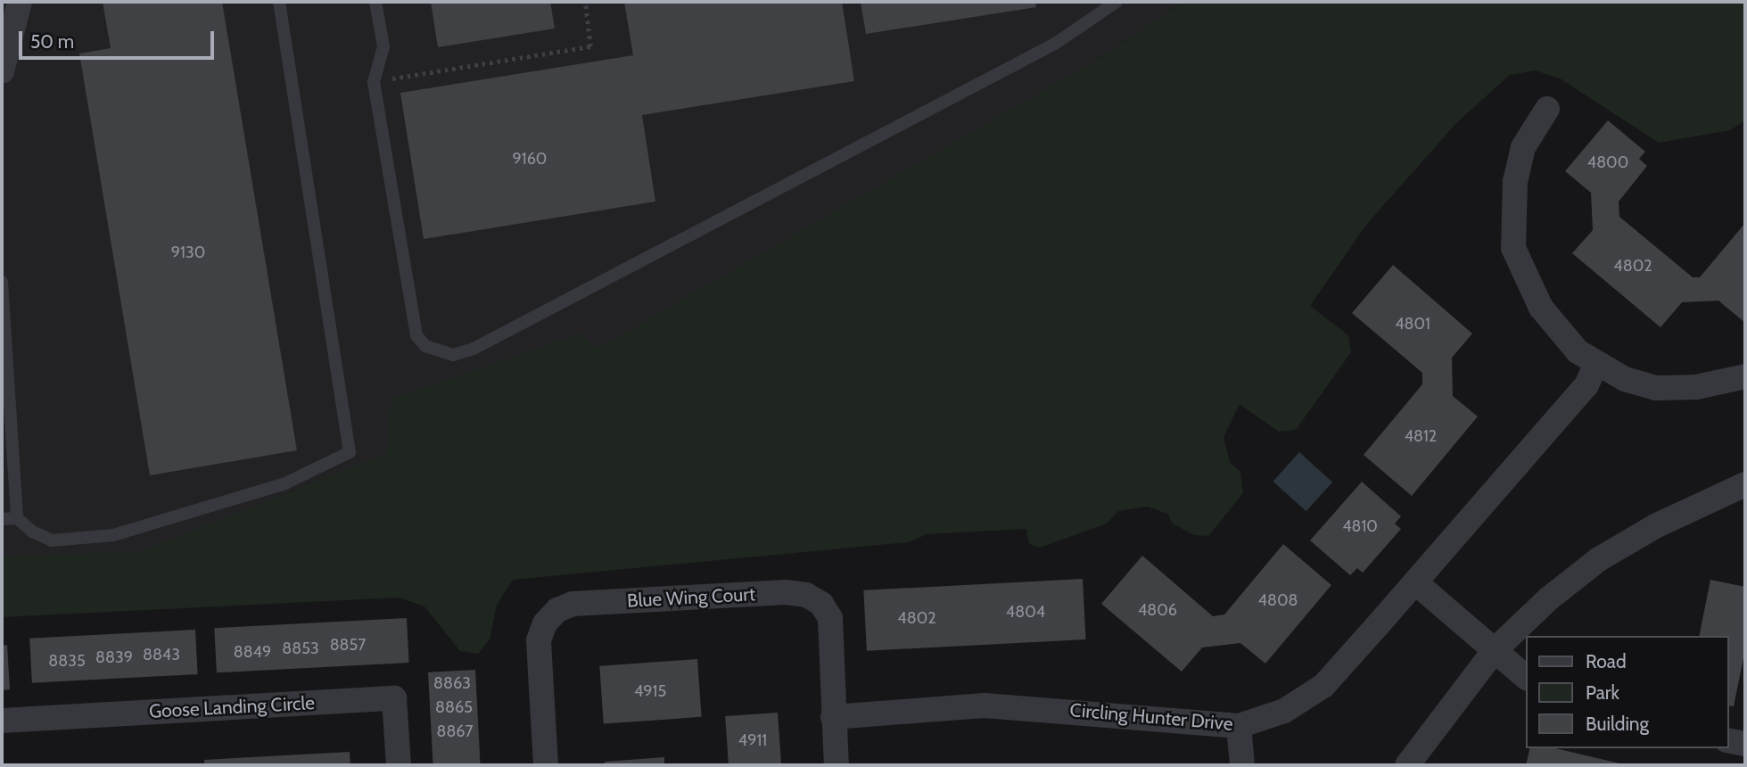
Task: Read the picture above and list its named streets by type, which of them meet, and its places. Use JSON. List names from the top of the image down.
{
  "streets": {
    "street": ["Blue Wing Court", "Goose Landing Circle", "Circling Hunter Drive"]
  },
  "crossings": [
    ["Blue Wing Court", "Circling Hunter Drive"]
  ],
  "house_numbers": [
    "9160",
    "4800",
    "9130",
    "4802",
    "4801",
    "4812",
    "4810",
    "4808",
    "4806",
    "4804",
    "4802",
    "8857",
    "8853",
    "8849",
    "8843",
    "8839",
    "8835",
    "8863",
    "4915",
    "8865",
    "8867",
    "4911"
  ],
  "legend": ["Road", "Park", "Building"],
  "scale_bar": "50 m"
}
